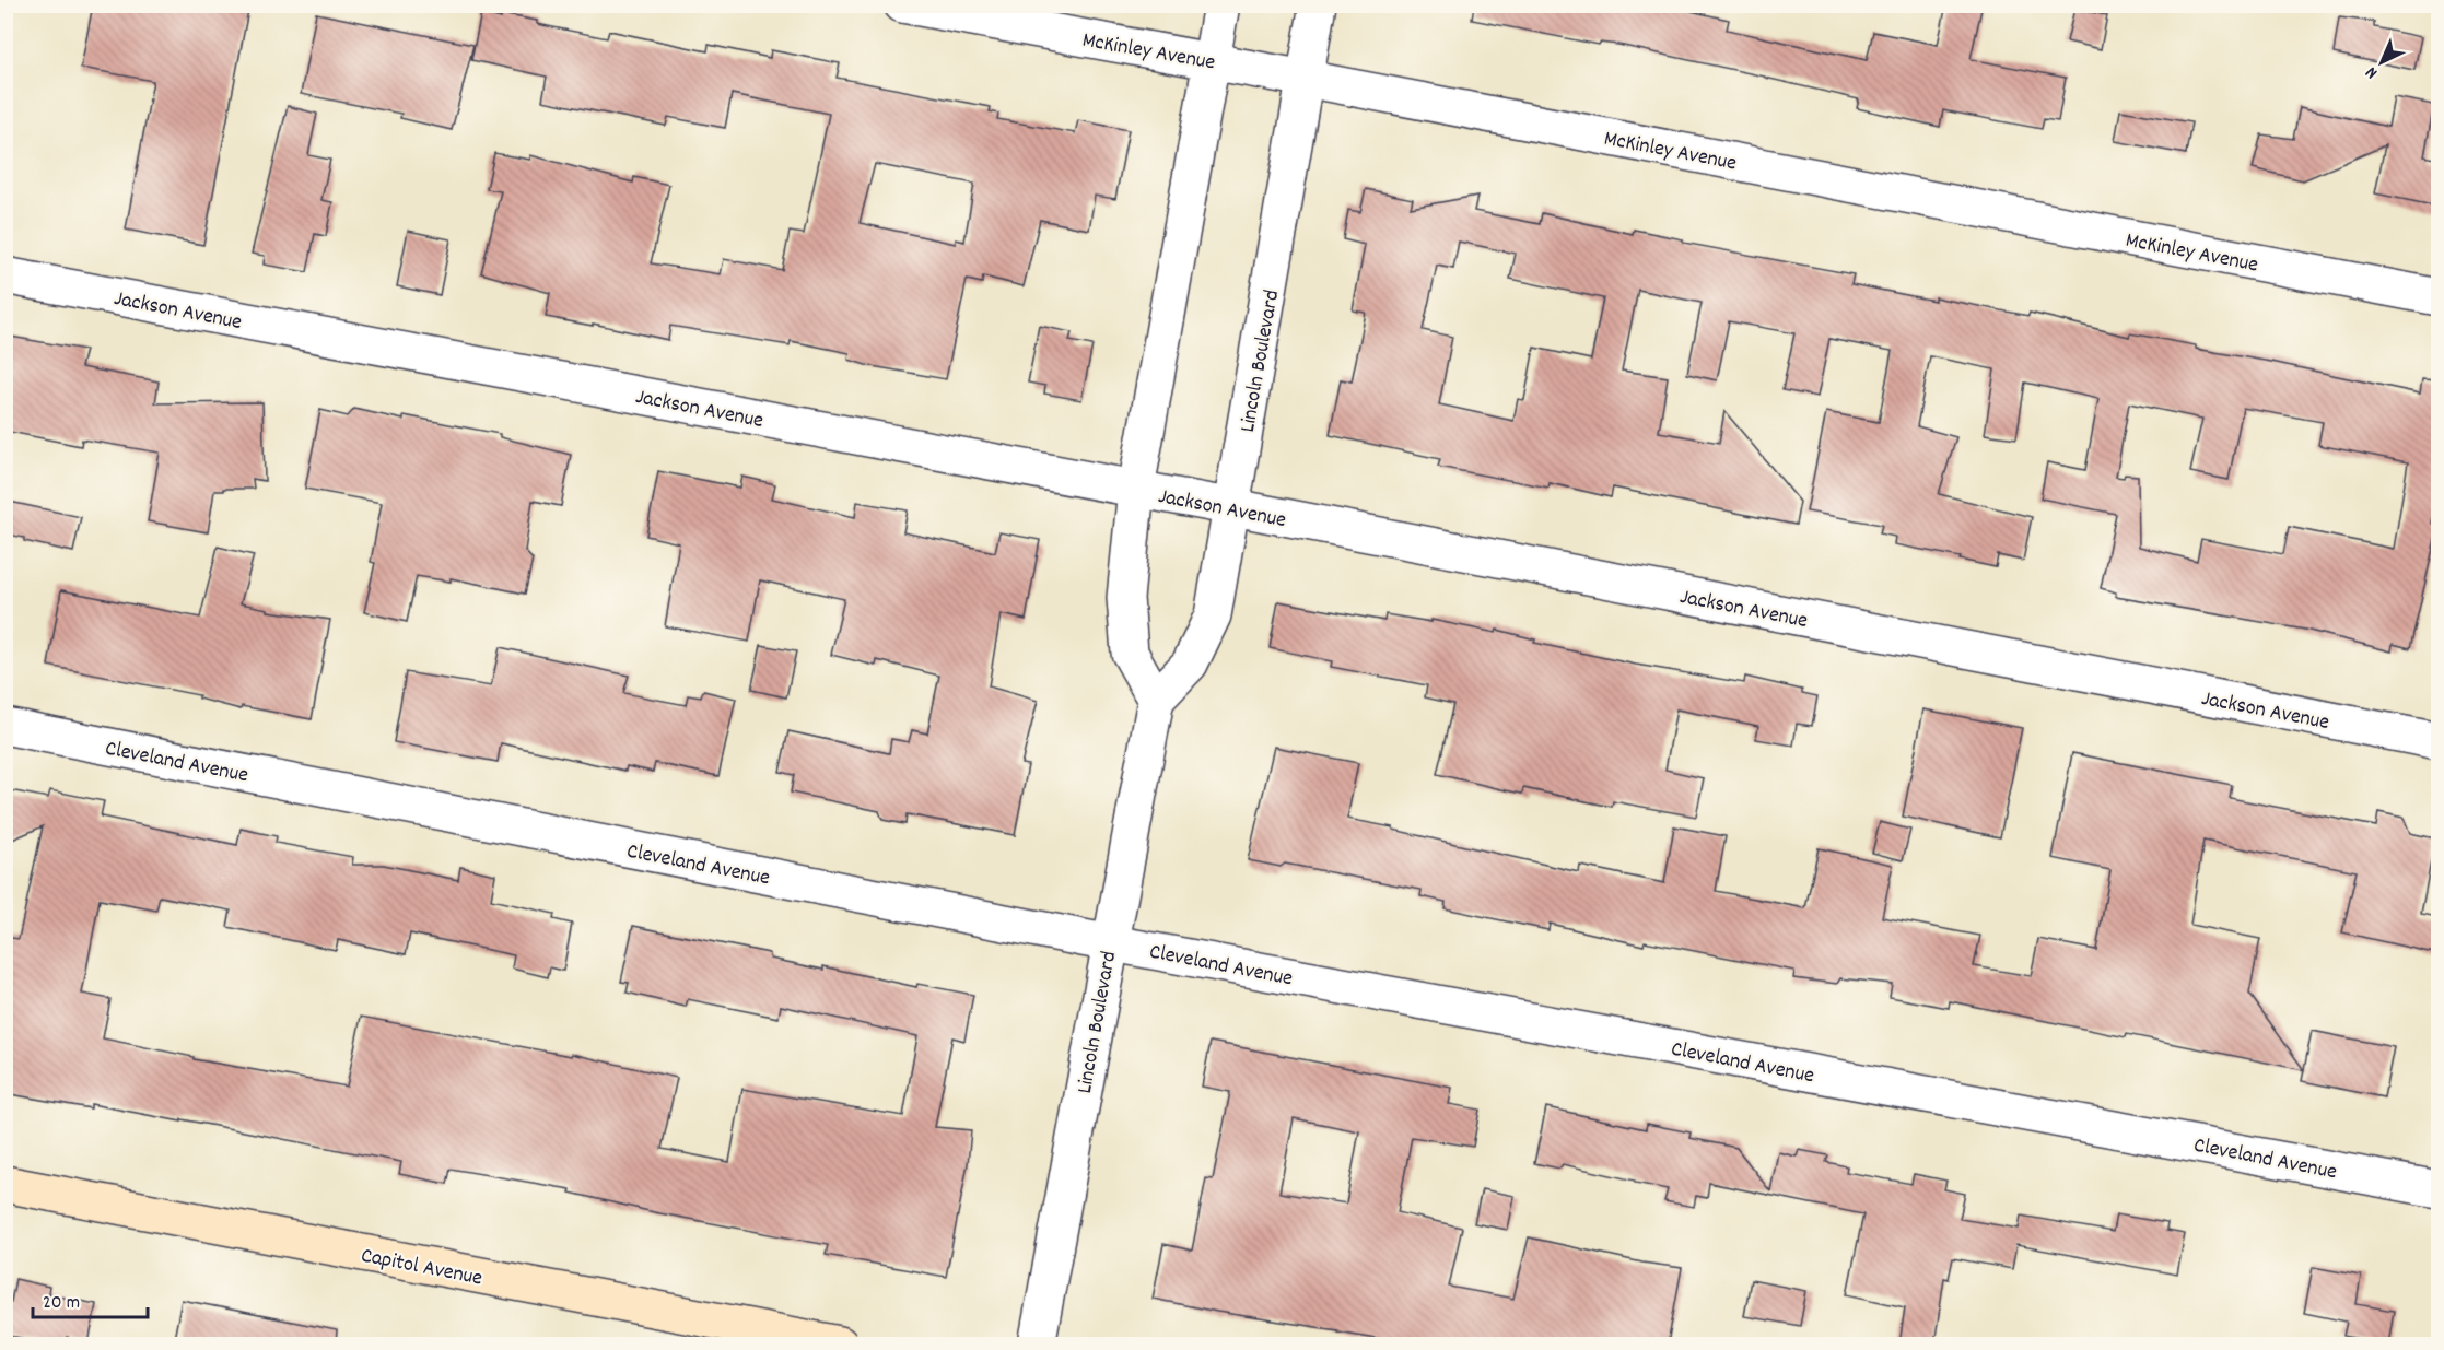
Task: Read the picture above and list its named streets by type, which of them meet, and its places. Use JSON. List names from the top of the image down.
{
  "streets": {
    "main road": ["Capitol Avenue"],
    "street": [
      "McKinley Avenue",
      "Jackson Avenue",
      "Lincoln Boulevard",
      "Cleveland Avenue"
    ]
  },
  "crossings": [
    ["McKinley Avenue", "Lincoln Boulevard"],
    ["Jackson Avenue", "Lincoln Boulevard"],
    ["Lincoln Boulevard", "Cleveland Avenue"]
  ],
  "scale_bar": "20 m",
  "north": "bottom left"
}
